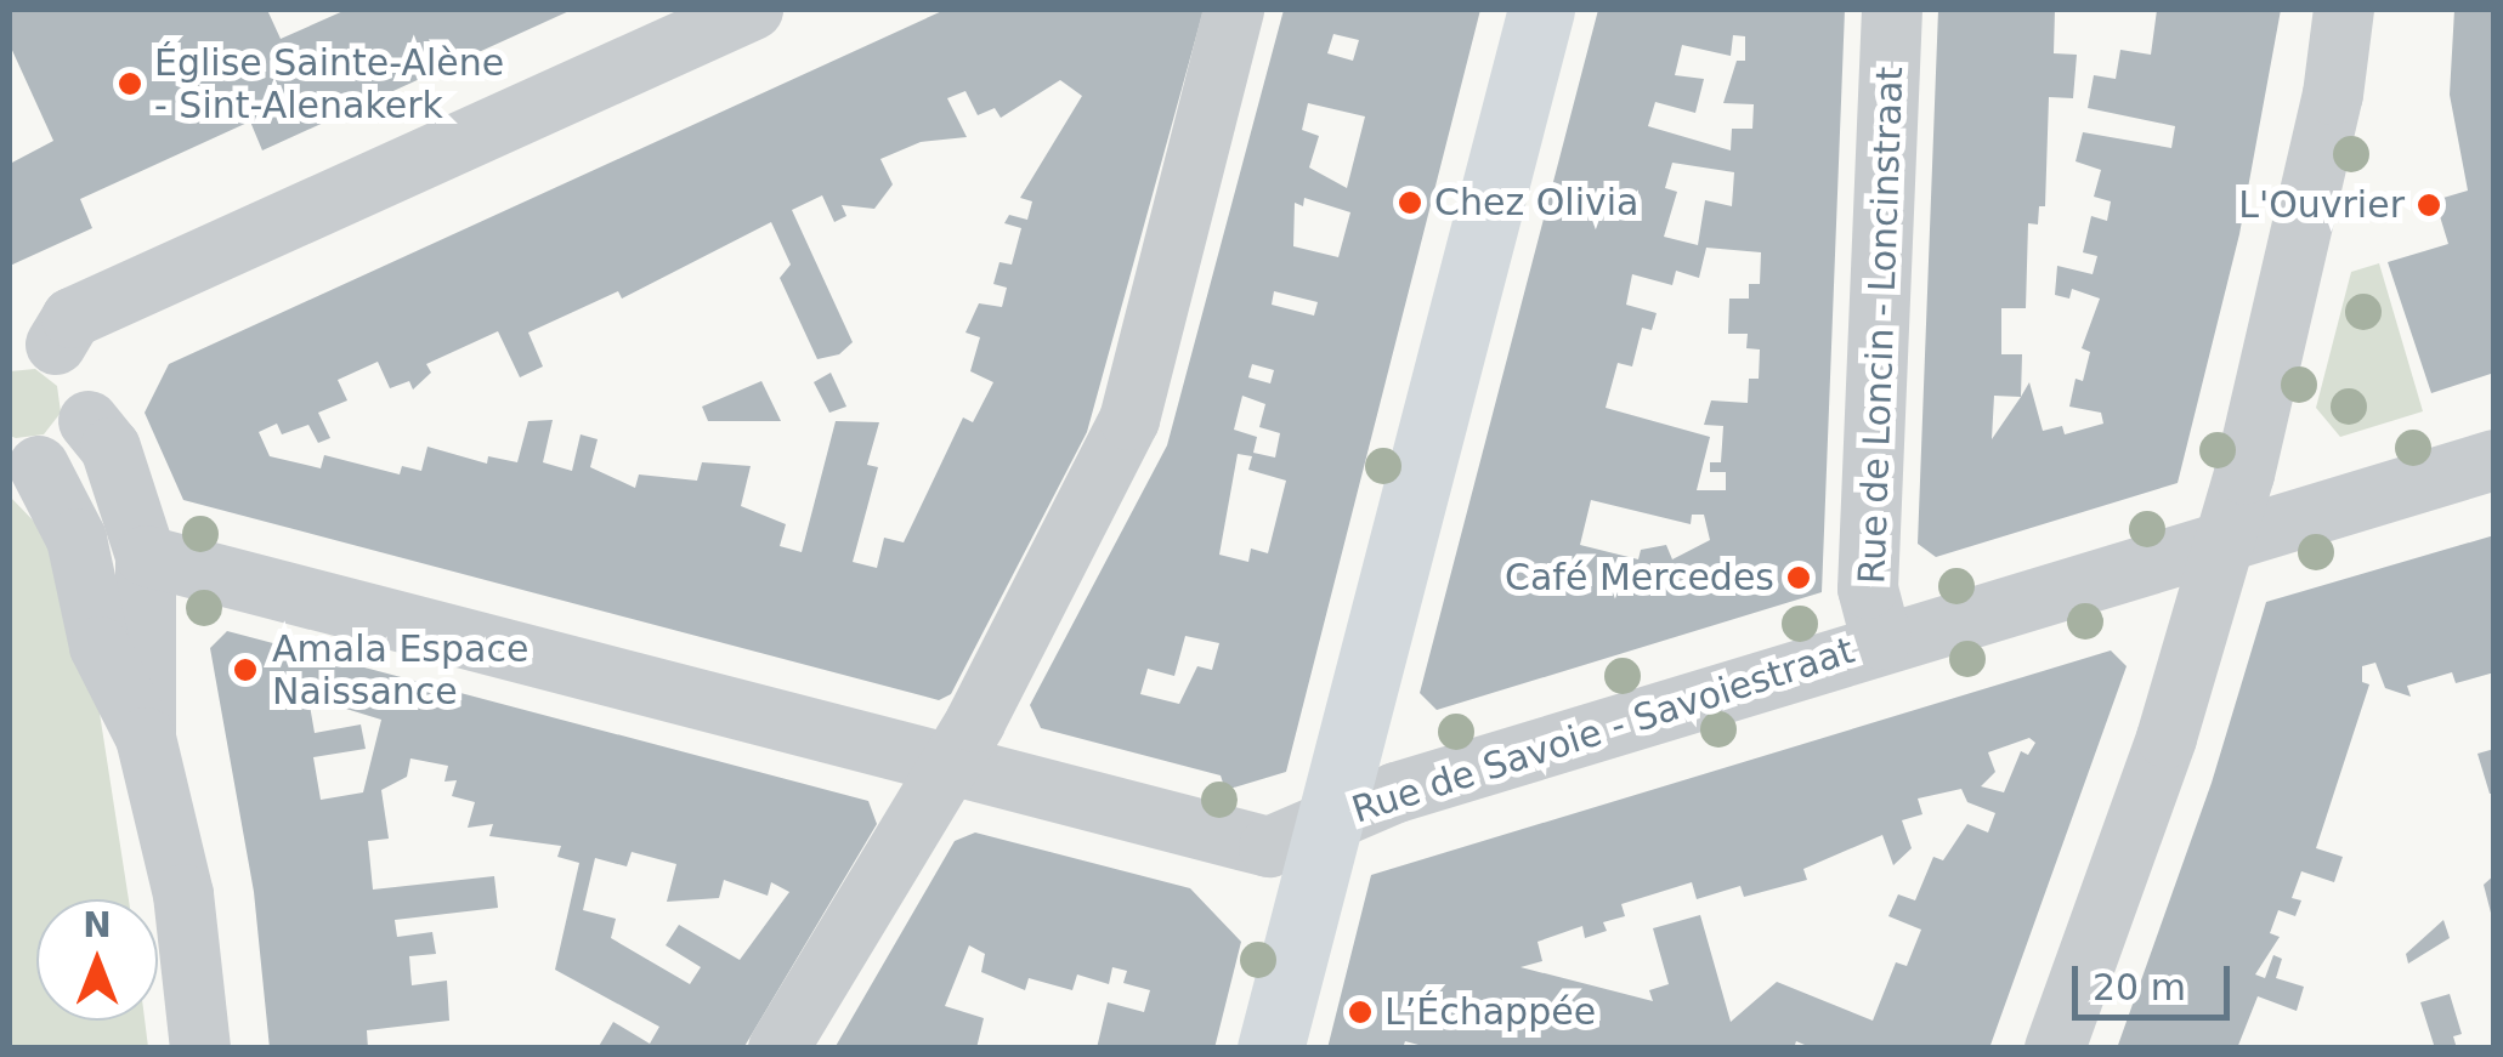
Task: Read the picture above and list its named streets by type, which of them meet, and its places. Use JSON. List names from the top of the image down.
{
  "streets": {
    "street": ["Rue de Loncin - Loncinstraat", "Rue de Savoie - Savoiestraat"]
  },
  "crossings": [
    ["Rue de Loncin - Loncinstraat", "Rue de Savoie - Savoiestraat"]
  ],
  "places": [
    "Église Sainte-Alène - Sint-Alenakerk",
    "Chez Olivia",
    "L'Ouvrier",
    "Café Mercedes",
    "Amala Espace Naissance",
    "L’Échappée"
  ],
  "scale_bar": "20 m",
  "north": "top"
}
